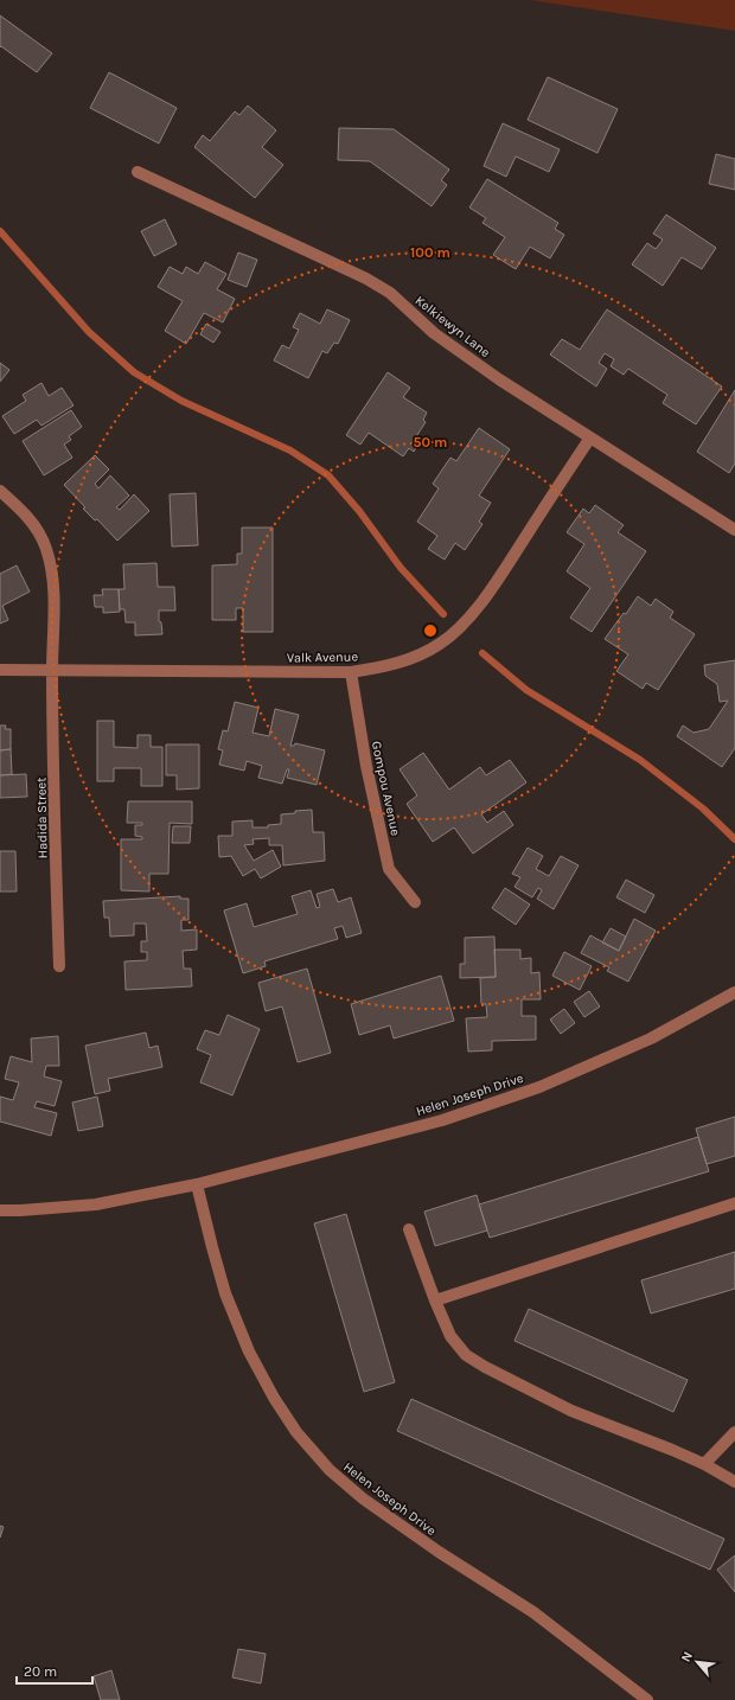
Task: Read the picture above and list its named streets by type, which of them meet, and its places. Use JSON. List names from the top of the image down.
{
  "streets": {
    "street": [
      "Kelkiewyn Lane",
      "Valk Avenue",
      "Gompou Avenue",
      "Hadida Street",
      "Helen Joseph Drive"
    ]
  },
  "crossings": [
    ["Kelkiewyn Lane", "Valk Avenue"],
    ["Valk Avenue", "Gompou Avenue"],
    ["Valk Avenue", "Hadida Street"]
  ],
  "scale_bar": "20 m",
  "north": "top left",
  "rings": ["100 m", "50 m"]
}
